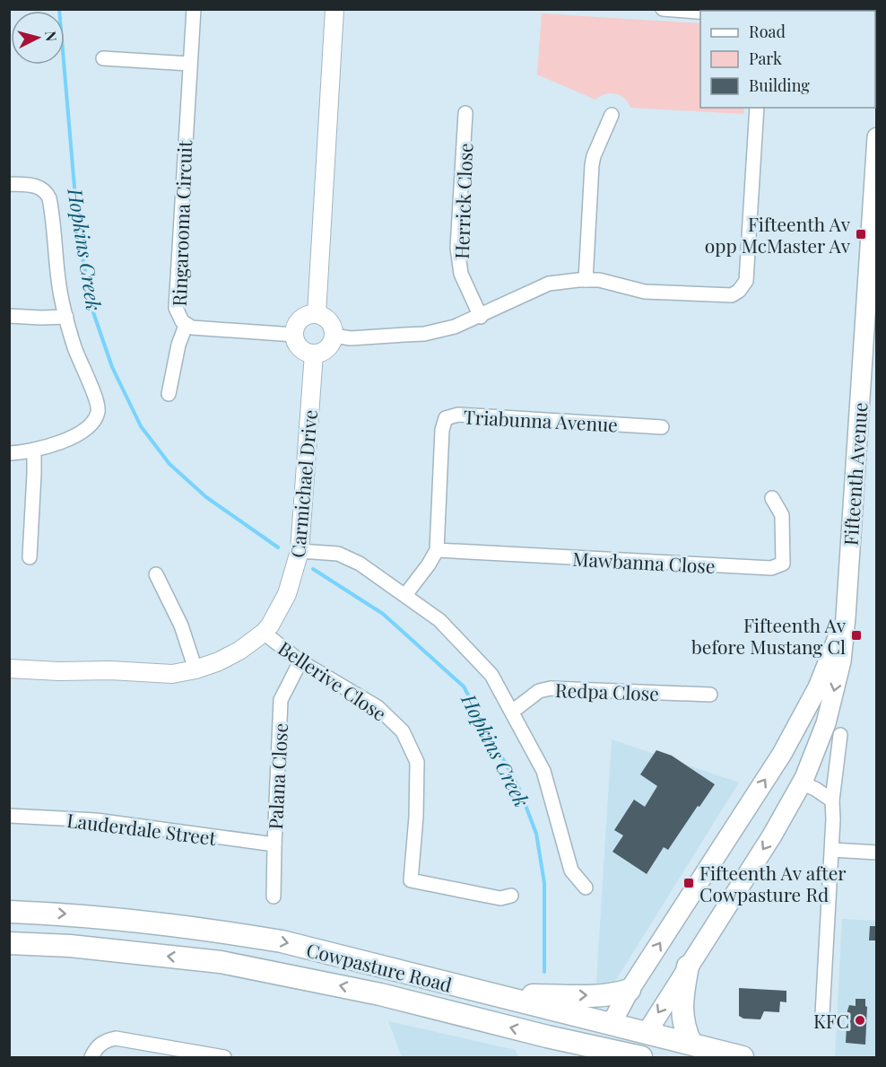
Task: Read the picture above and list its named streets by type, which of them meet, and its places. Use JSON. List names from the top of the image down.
{
  "streets": {
    "main road": ["Fifteenth Avenue", "Cowpasture Road"],
    "street": [
      "Herrick Close",
      "Ringarooma Circuit",
      "Triabunna Avenue",
      "Carmichael Drive",
      "Mawbanna Close",
      "Bellerive Close",
      "Redpa Close",
      "Palana Close",
      "Lauderdale Street"
    ]
  },
  "crossings": [
    ["Ringarooma Circuit", "Carmichael Drive"],
    ["Triabunna Avenue", "Mawbanna Close"],
    ["Fifteenth Avenue", "Cowpasture Road"],
    ["Carmichael Drive", "Bellerive Close"],
    ["Bellerive Close", "Palana Close"],
    ["Palana Close", "Lauderdale Street"]
  ],
  "water": ["Hopkins Creek"],
  "places": {
    "transit": ["Fifteenth Av opp McMaster Av", "Fifteenth Av before Mustang Cl", "Fifteenth Av after Cowpasture Rd"],
    "other": ["KFC"]
  },
  "legend": ["Road", "Park", "Building"],
  "north": "right"
}
